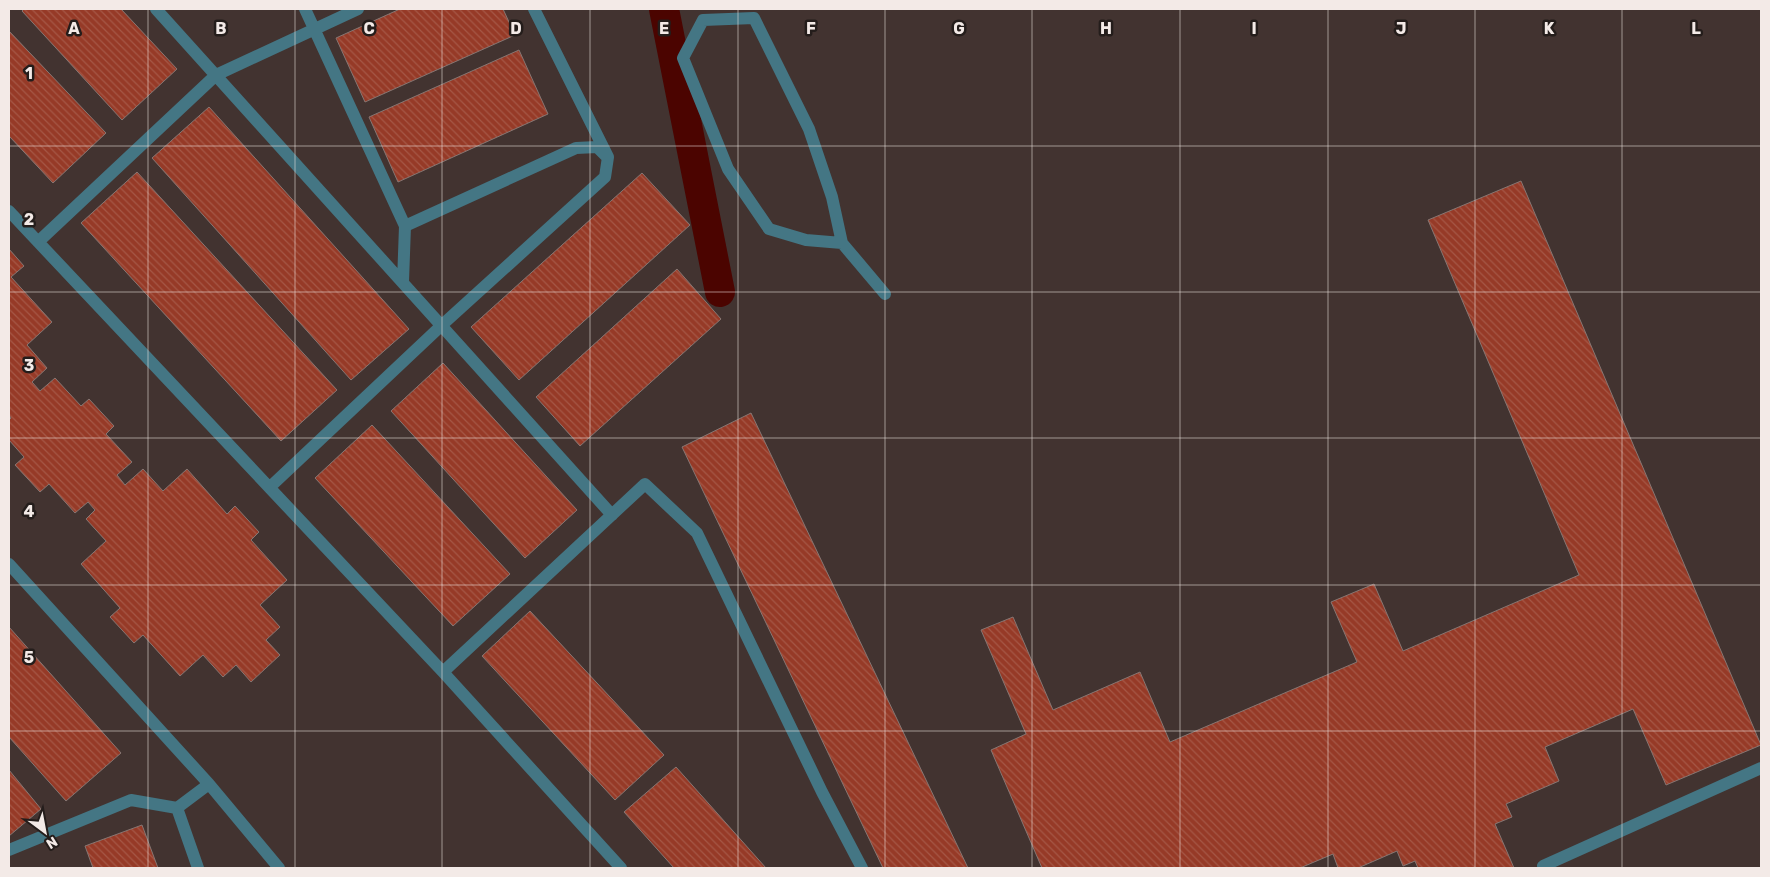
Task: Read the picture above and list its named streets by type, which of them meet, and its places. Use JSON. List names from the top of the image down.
{
  "north": "bottom right",
  "grid": {
    "columns": [
      "A",
      "B",
      "C",
      "D",
      "E",
      "F",
      "G",
      "H",
      "I",
      "J",
      "K",
      "L"
    ],
    "rows": [
      "1",
      "2",
      "3",
      "4",
      "5"
    ]
  }
}
